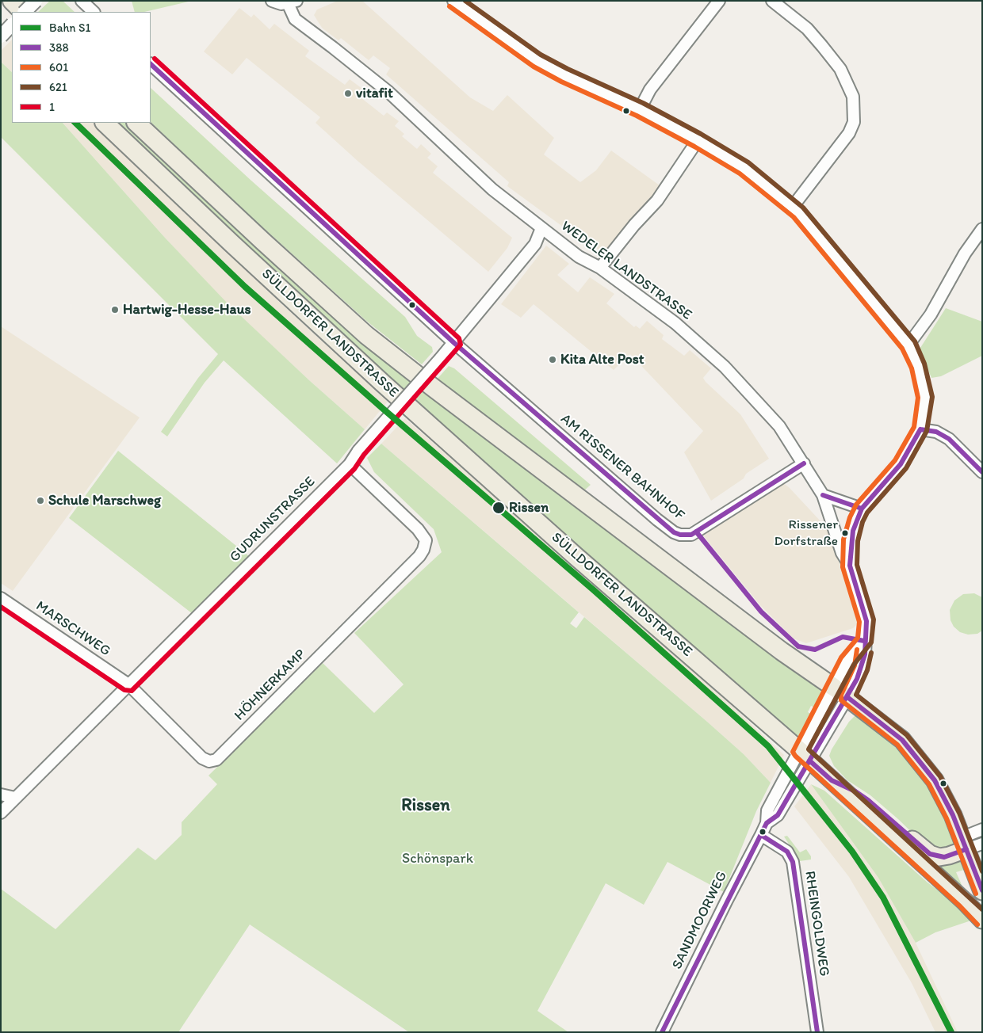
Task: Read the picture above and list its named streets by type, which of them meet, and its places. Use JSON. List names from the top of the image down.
{
  "streets": {
    "highway": ["SÜLLDORFER LANDSTRASSE"],
    "street": [
      "WEDELER LANDSTRASSE",
      "AM RISSENER BAHNHOF",
      "GUDRUNSTRASSE",
      "MARSCHWEG",
      "HÖHNERKAMP",
      "SANDMOORWEG",
      "RHEINGOLDWEG"
    ]
  },
  "crossings": [
    ["WEDELER LANDSTRASSE", "SÜLLDORFER LANDSTRASSE"],
    ["WEDELER LANDSTRASSE", "AM RISSENER BAHNHOF"],
    ["WEDELER LANDSTRASSE", "GUDRUNSTRASSE"],
    ["WEDELER LANDSTRASSE", "SANDMOORWEG"],
    ["SÜLLDORFER LANDSTRASSE", "SANDMOORWEG"],
    ["AM RISSENER BAHNHOF", "GUDRUNSTRASSE"],
    ["GUDRUNSTRASSE", "MARSCHWEG"],
    ["GUDRUNSTRASSE", "HÖHNERKAMP"],
    ["MARSCHWEG", "HÖHNERKAMP"],
    ["SANDMOORWEG", "RHEINGOLDWEG"]
  ],
  "districts": ["Rissen"],
  "parks": ["Schönspark"],
  "places": [
    "vitafit",
    "Hartwig-Hesse-Haus",
    "Kita Alte Post",
    "Schule Marschweg",
    "Rissen",
    "Rissener Dorfstraße"
  ],
  "lines": [
    "transit line 621",
    "transit line 601",
    "transit line 1",
    "transit line 388",
    "rail line S1"
  ],
  "legend": [
    "Bahn S1",
    "388",
    "601",
    "621",
    "1"
  ]
}
